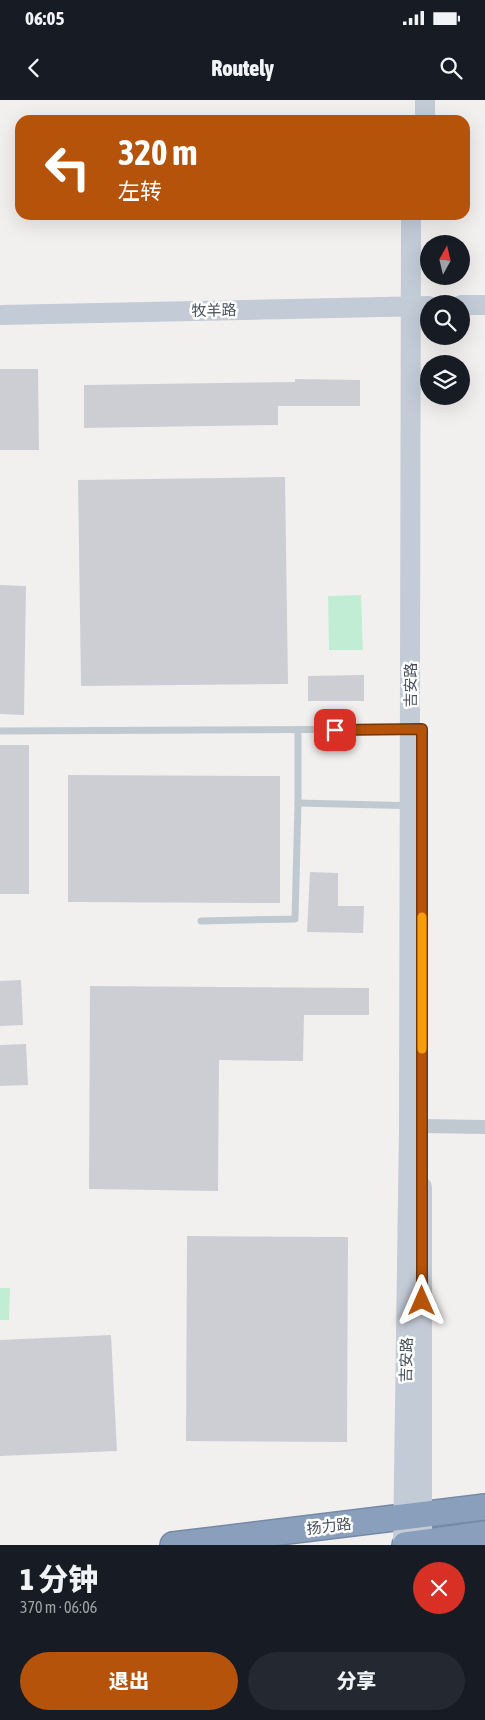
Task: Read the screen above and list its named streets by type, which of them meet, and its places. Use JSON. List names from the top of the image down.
{
  "streets": {
    "highway": ["扬力路"],
    "street": ["牧羊路", "吉安路"]
  },
  "crossings": [
    ["吉安路", "扬力路"]
  ],
  "north": "top",
  "page": {
    "status": "06:05",
    "header": "Routely",
    "turn": ["320 m", "左转"],
    "heading": ["1 分钟", "370 m · 06:06"],
    "buttons": ["退出", "分享"]
  }
}
